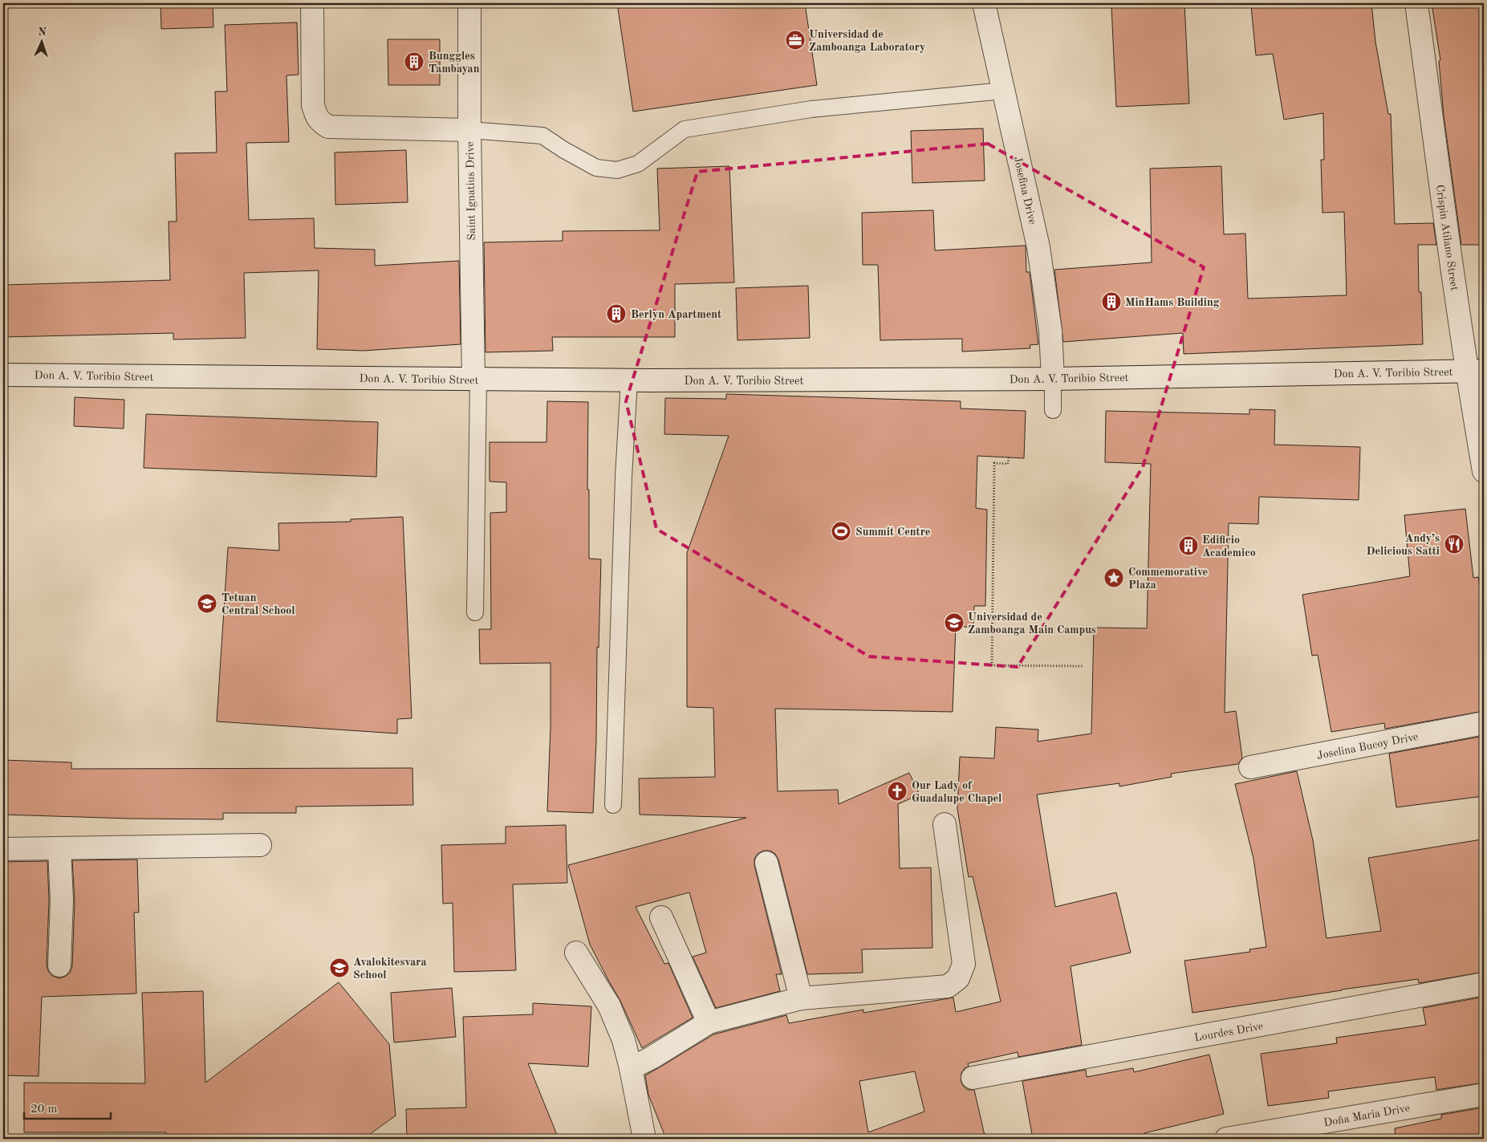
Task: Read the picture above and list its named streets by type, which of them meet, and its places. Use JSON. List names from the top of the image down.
{
  "streets": {
    "street": [
      "Josefina Drive",
      "Saint Ignatius Drive",
      "Crispin Atilano Street",
      "Don A. V. Toribio Street",
      "Joselina Bucoy Drive",
      "Lourdes Drive",
      "Doña Maria Drive"
    ]
  },
  "crossings": [
    ["Josefina Drive", "Don A. V. Toribio Street"],
    ["Saint Ignatius Drive", "Don A. V. Toribio Street"],
    ["Crispin Atilano Street", "Don A. V. Toribio Street"]
  ],
  "places": {
    "office": ["Universidad de Zamboanga Laboratory"],
    "building": [
      "Bunggles Tambayan",
      "MinHams Building",
      "Berlyn Apartment",
      "Edificio Academico"
    ],
    "sports": ["Summit Centre"],
    "restaurant": ["Andy’s Delicious Satti"],
    "place": ["Commemorative Plaza"],
    "school or university": ["Tetuan Central School", "Universidad de Zamboanga Main Campus", "Avalokitesvara School"],
    "church": ["Our Lady of Guadalupe Chapel"]
  },
  "scale_bar": "20 m",
  "north": "top"
}
